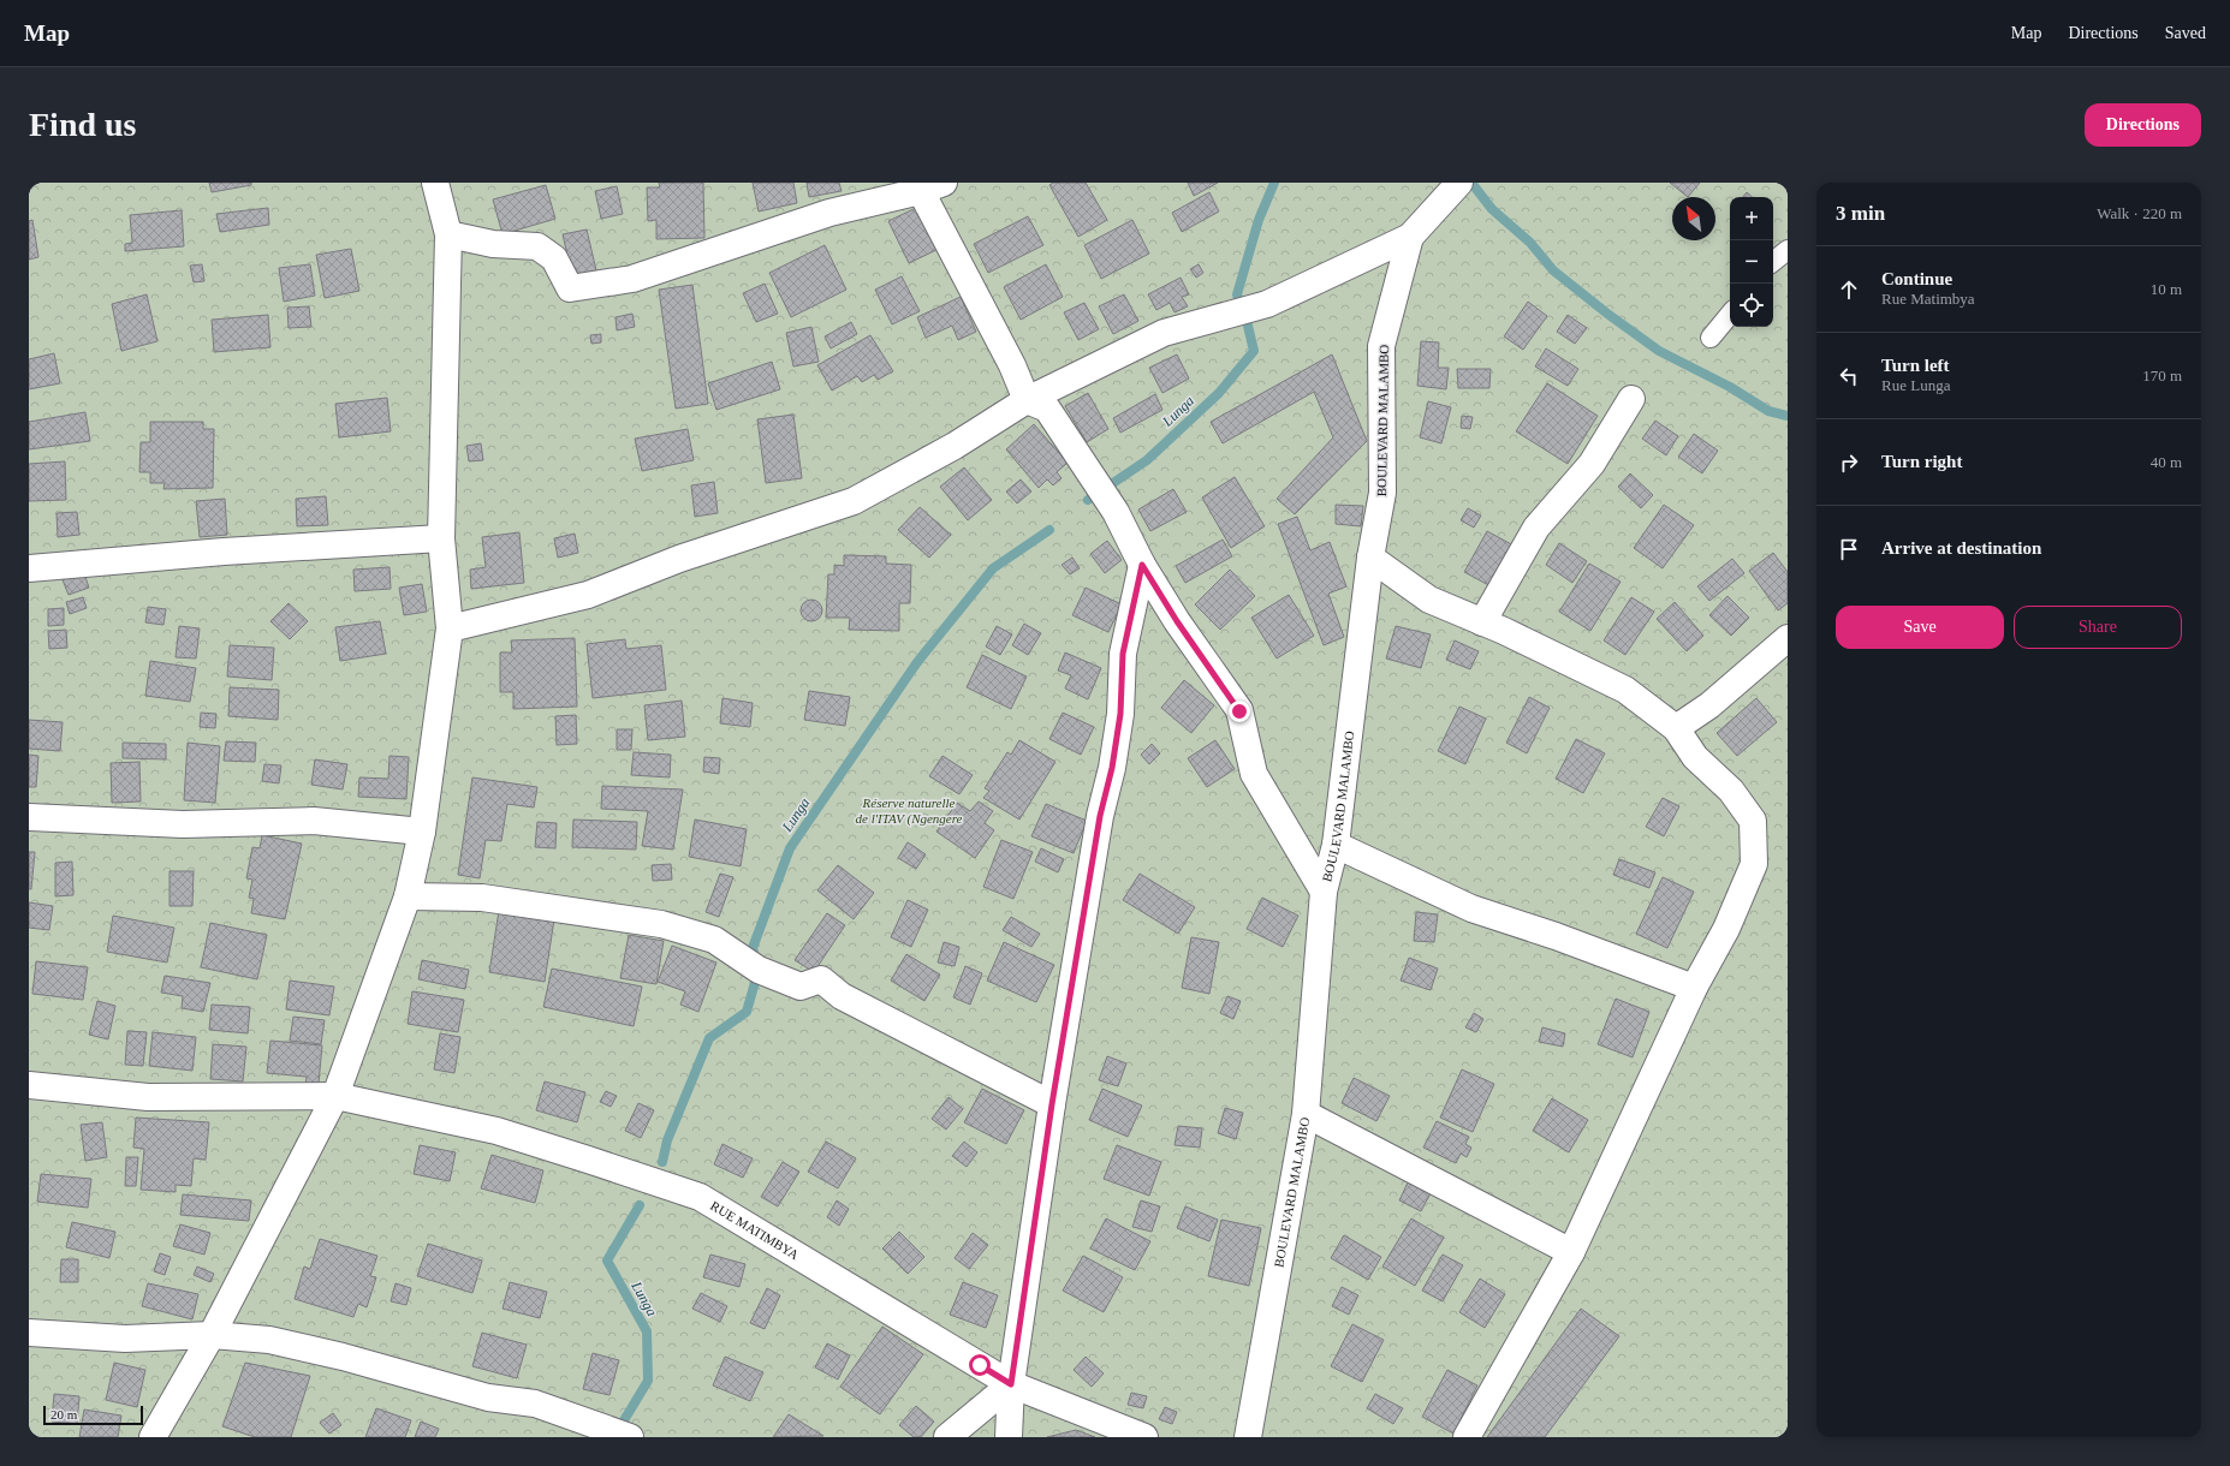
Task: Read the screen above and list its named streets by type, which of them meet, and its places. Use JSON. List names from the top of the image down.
{
  "streets": {
    "street": ["BOULEVARD MALAMBO", "RUE MATIMBYA"]
  },
  "water": ["Lunga"],
  "parks": ["Réserve naturelle de l'ITAV (Ngengere"],
  "scale_bar": "20 m",
  "north": "top left",
  "page": {
    "header": "Map",
    "nav": ["Map", "Directions", "Saved"],
    "buttons": [
      "Directions",
      ["Save", "Share"]
    ],
    "title": "Find us",
    "heading": ["3 min", "Walk · 220 m"],
    "map_buttons": ["+", "−"],
    "list": [
      ["Continue", "Rue Matimbya", "10 m"],
      ["Turn left", "Rue Lunga", "170 m"],
      ["Turn right", "40 m"],
      "Arrive at destination"
    ],
    "scale": "20 m"
  }
}
